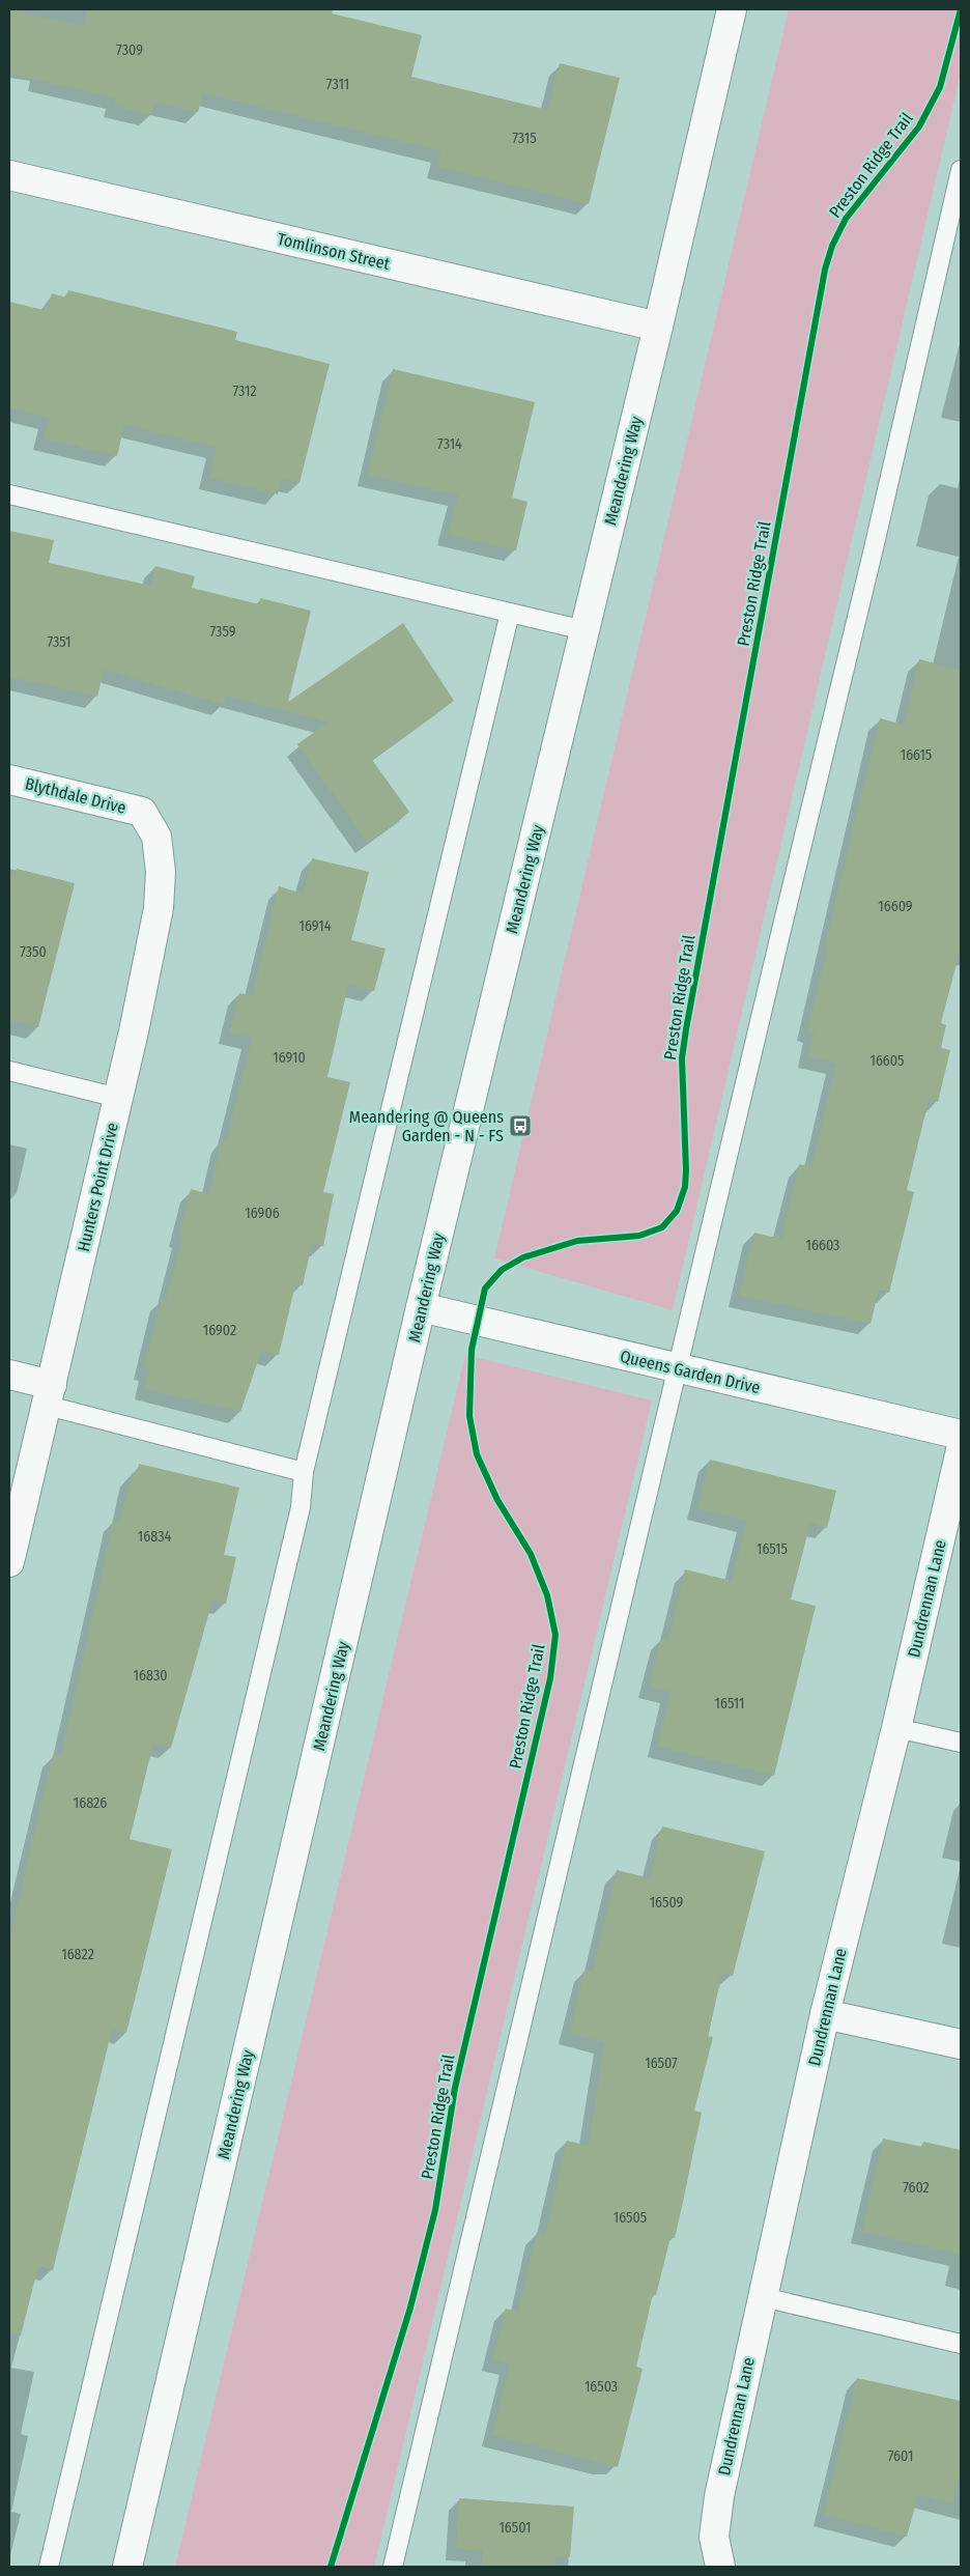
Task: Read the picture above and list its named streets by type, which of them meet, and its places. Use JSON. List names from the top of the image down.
{
  "streets": {
    "street": [
      "Tomlinson Street",
      "Meandering Way",
      "Blythdale Drive",
      "Hunters Point Drive",
      "Queens Garden Drive",
      "Dundrennan Lane"
    ],
    "cycle path": ["Preston Ridge Trail"]
  },
  "crossings": [
    ["Tomlinson Street", "Meandering Way"],
    ["Meandering Way", "Queens Garden Drive"],
    ["Blythdale Drive", "Hunters Point Drive"]
  ],
  "places": {
    "bus stop": ["Meandering @ Queens Garden - N - FS"]
  },
  "house_numbers": [
    "7309",
    "7311",
    "7315",
    "7312",
    "7314",
    "7359",
    "7351",
    "16615",
    "16609",
    "16914",
    "7350",
    "16910",
    "16605",
    "16906",
    "16603",
    "16902",
    "16834",
    "16515",
    "16830",
    "16511",
    "16826",
    "16509",
    "16822",
    "16507",
    "7602",
    "16505",
    "16503",
    "7601",
    "16501"
  ]
}
